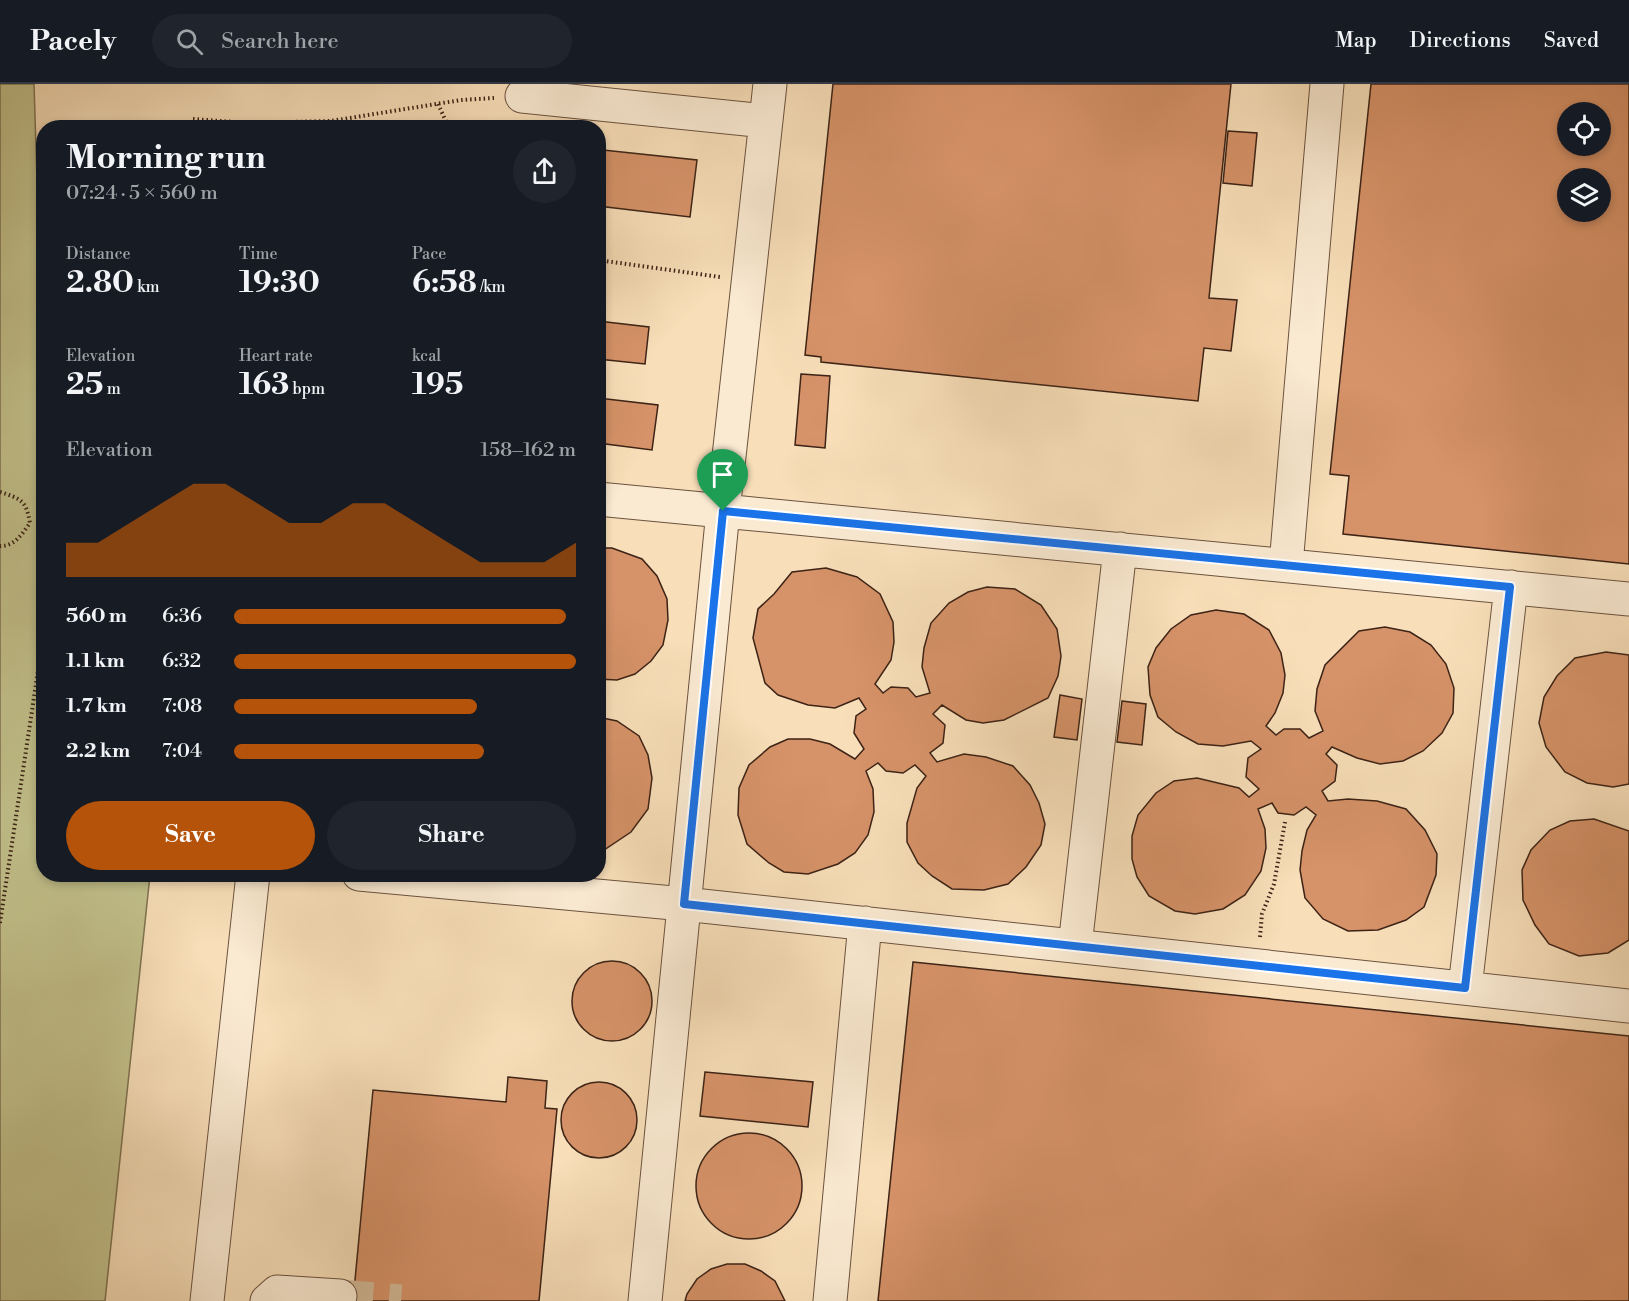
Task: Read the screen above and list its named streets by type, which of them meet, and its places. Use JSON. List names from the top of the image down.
{
  "page": {
    "header": "Pacely",
    "search": "Search here",
    "nav": ["Map", "Directions", "Saved"],
    "heading": ["Morning run", "07:24 · 5 × 560 m"],
    "stats": [
      ["Distance", "2.80 km"],
      ["Time", "19:30"],
      ["Pace", "6:58 /km"],
      ["Elevation", "25 m"],
      ["Heart rate", "163 bpm"],
      ["kcal", "195"]
    ],
    "chart": ["Elevation", "158–162 m"],
    "list": [
      {
        "name": "560 m",
        "note": "6:36"
      },
      {
        "name": "1.1 km",
        "note": "6:32"
      },
      {
        "name": "1.7 km",
        "note": "7:08"
      },
      {
        "name": "2.2 km",
        "note": "7:04"
      }
    ],
    "buttons": ["Save", "Share"]
  }
}
